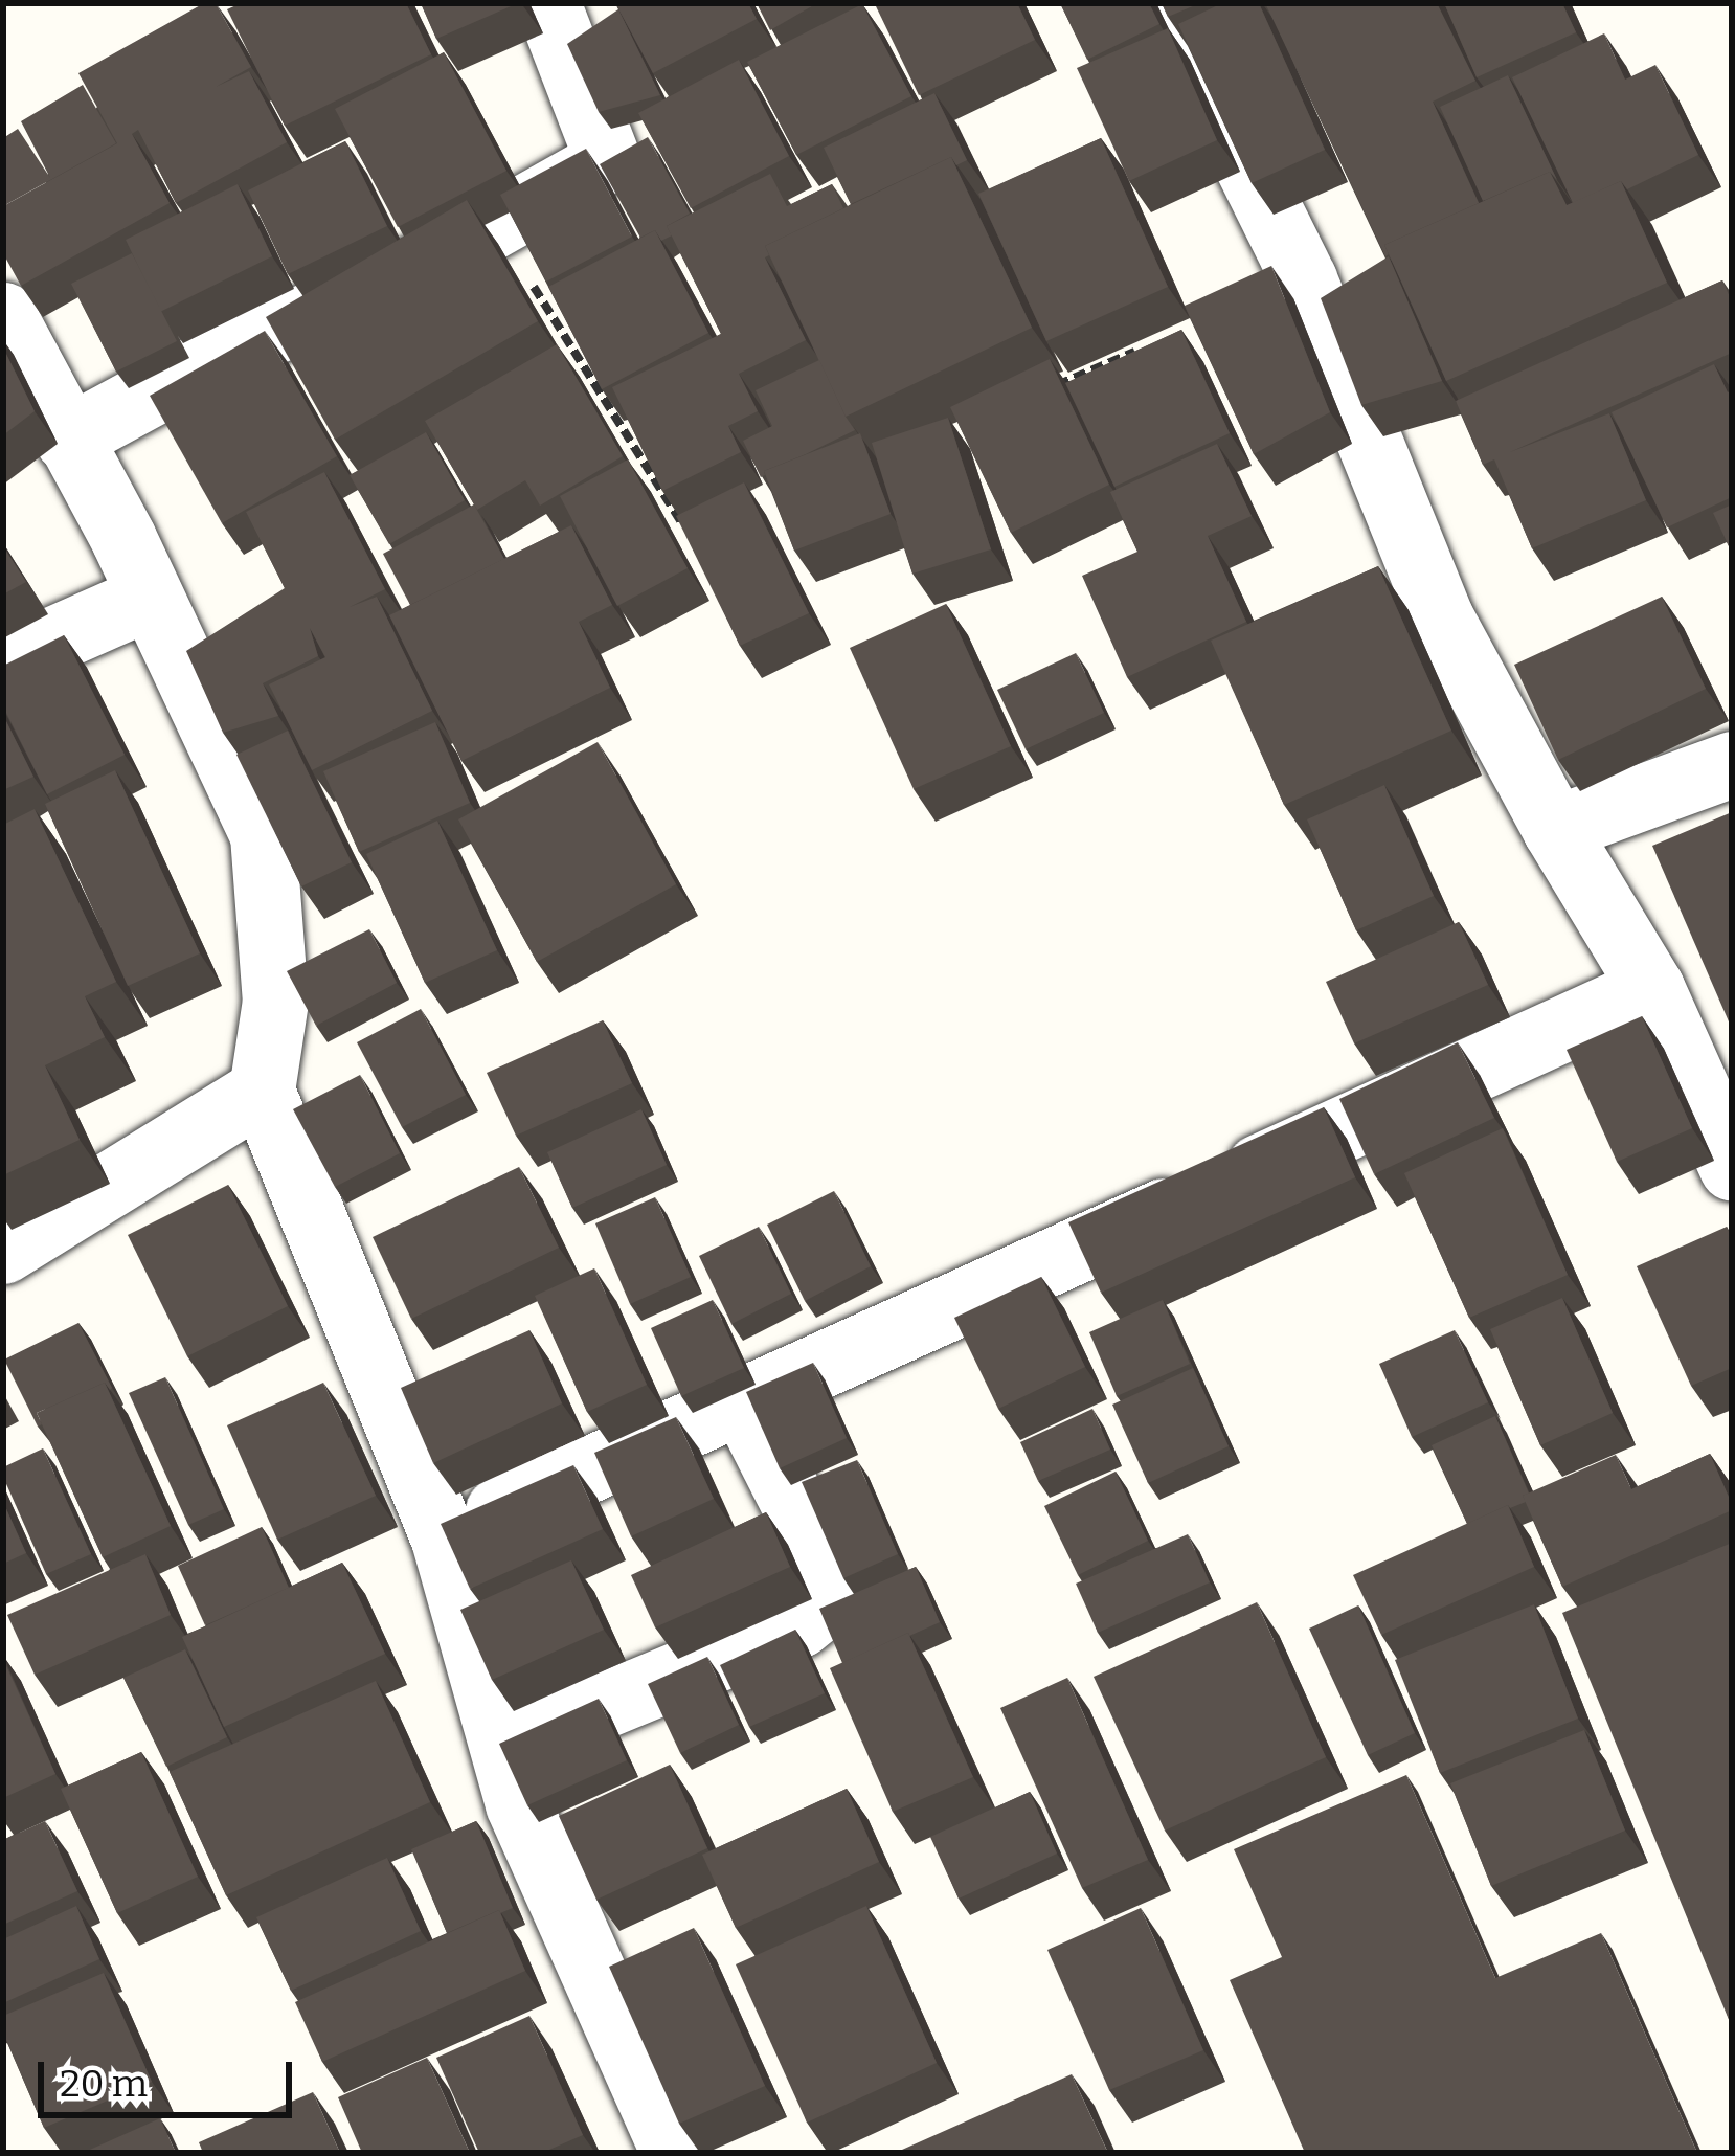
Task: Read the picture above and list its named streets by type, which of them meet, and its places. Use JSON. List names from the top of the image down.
{
  "scale_bar": "20 m"
}
